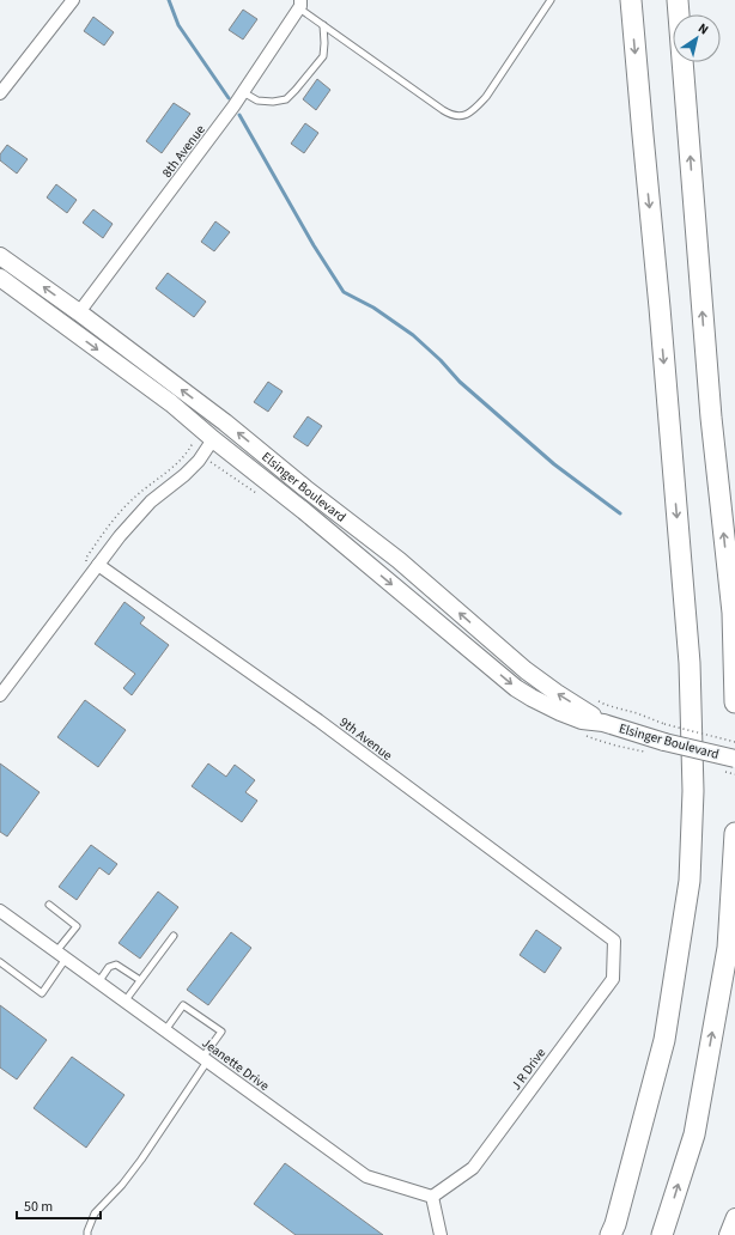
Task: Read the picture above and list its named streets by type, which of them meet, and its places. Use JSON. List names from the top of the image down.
{
  "streets": {
    "street": [
      "8th Avenue",
      "Elsinger Boulevard",
      "9th Avenue",
      "Jeanette Drive",
      "J R Drive"
    ]
  },
  "crossings": [
    ["8th Avenue", "Elsinger Boulevard"],
    ["9th Avenue", "J R Drive"],
    ["Jeanette Drive", "J R Drive"]
  ],
  "scale_bar": "50 m",
  "north": "top right"
}
